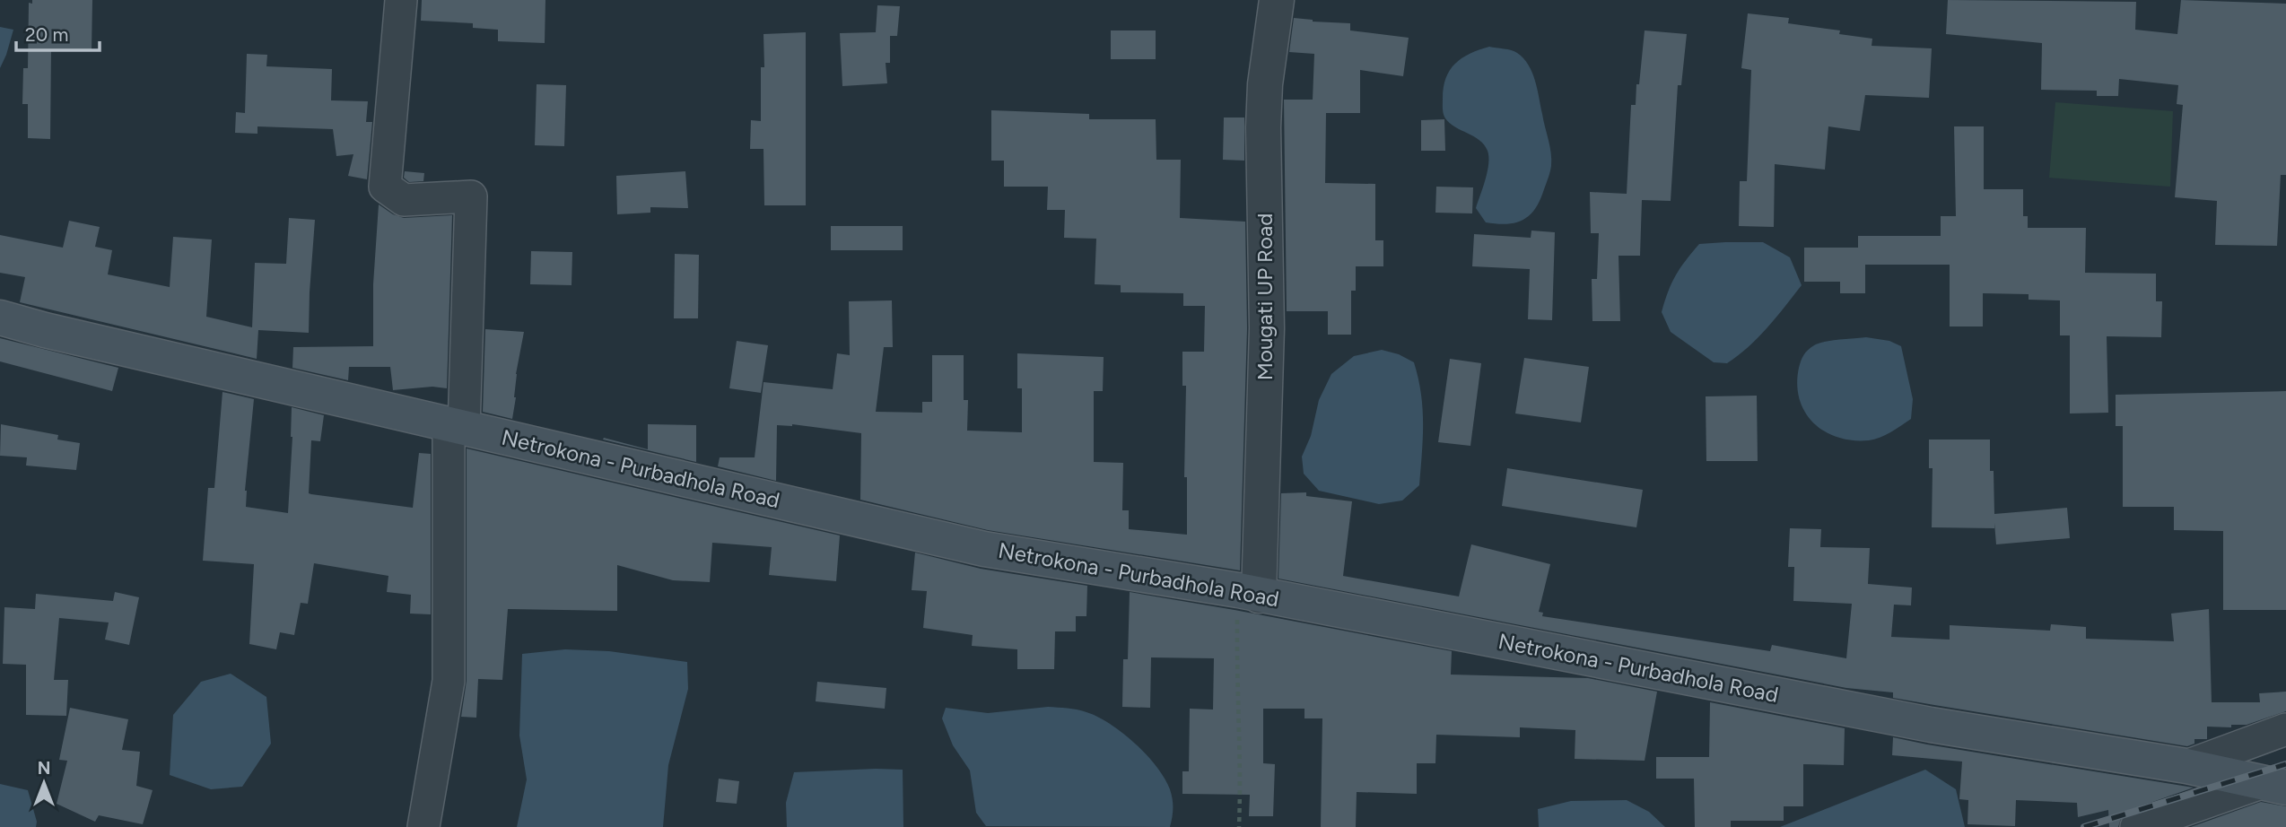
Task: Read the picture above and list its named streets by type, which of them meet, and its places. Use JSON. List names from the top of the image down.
{
  "streets": {
    "main road": ["Netrokona - Purbadhola Road"],
    "street": ["Mougati UP Road"]
  },
  "crossings": [
    ["Mougati UP Road", "Netrokona - Purbadhola Road"]
  ],
  "scale_bar": "20 m",
  "north": "top"
}
